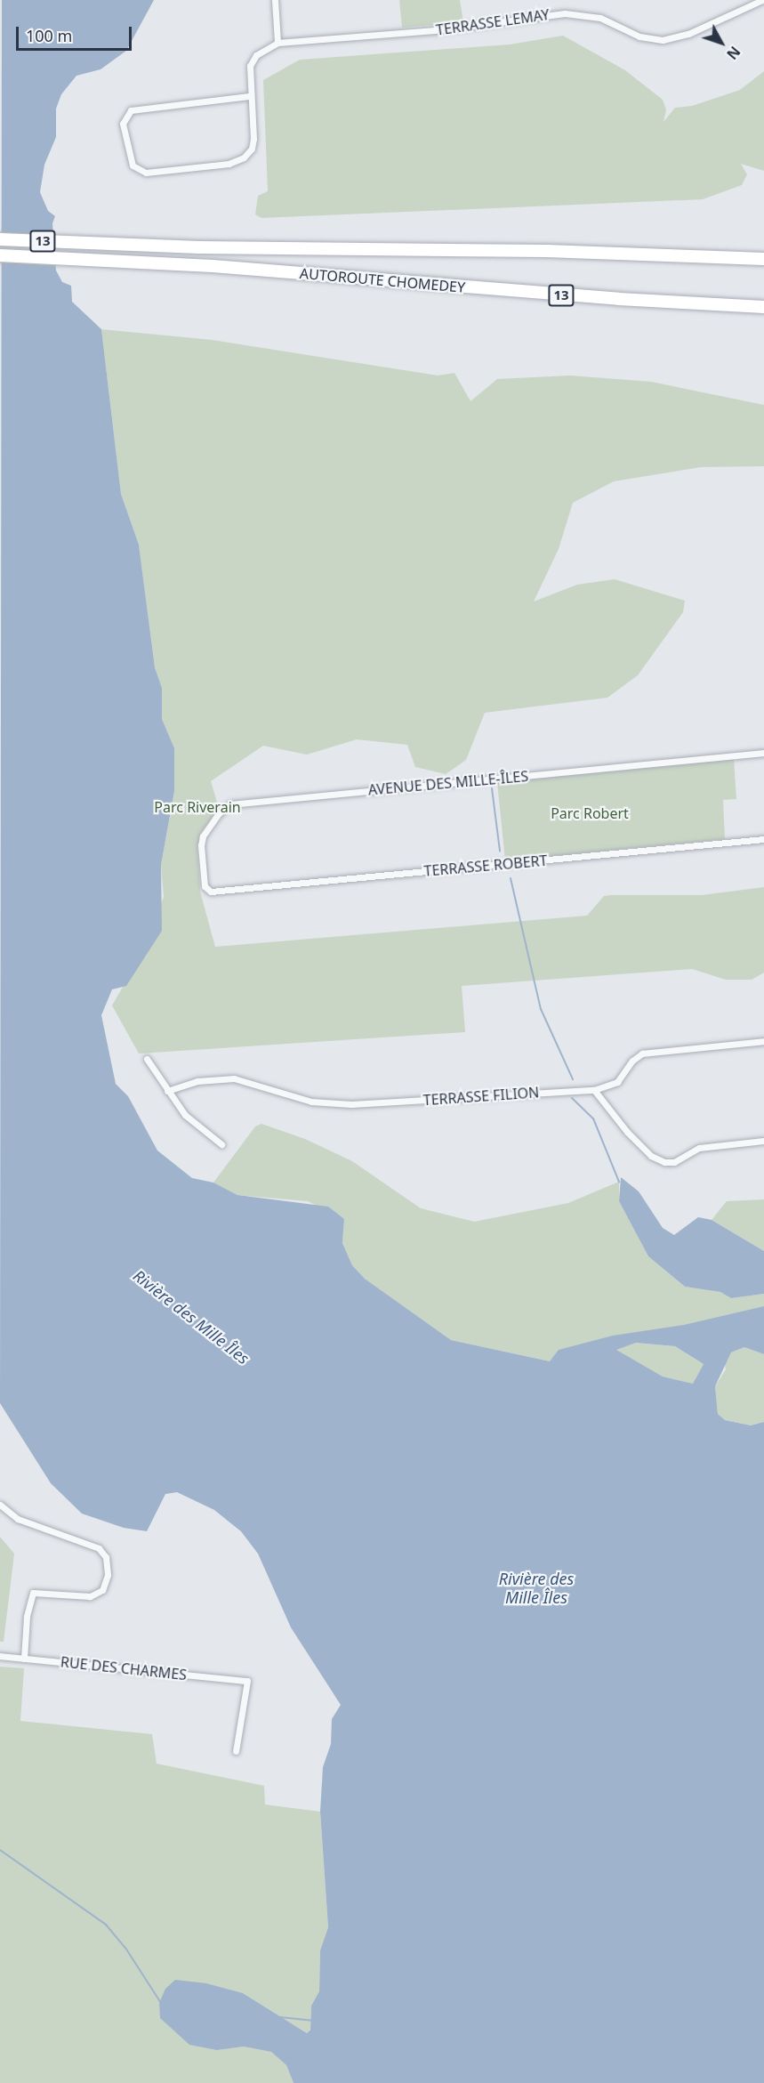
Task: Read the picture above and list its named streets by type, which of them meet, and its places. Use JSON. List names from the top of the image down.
{
  "streets": {
    "highway": ["13", "AUTOROUTE CHOMEDEY"],
    "street": [
      "TERRASSE LEMAY",
      "AVENUE DES MILLE-ÎLES",
      "TERRASSE ROBERT",
      "TERRASSE FILION",
      "RUE DES CHARMES"
    ]
  },
  "crossings": [
    ["AVENUE DES MILLE-ÎLES", "TERRASSE ROBERT"]
  ],
  "water": ["Rivière des Mille Îles"],
  "parks": ["Parc Riverain", "Parc Robert"],
  "scale_bar": "100 m",
  "north": "bottom right"
}
